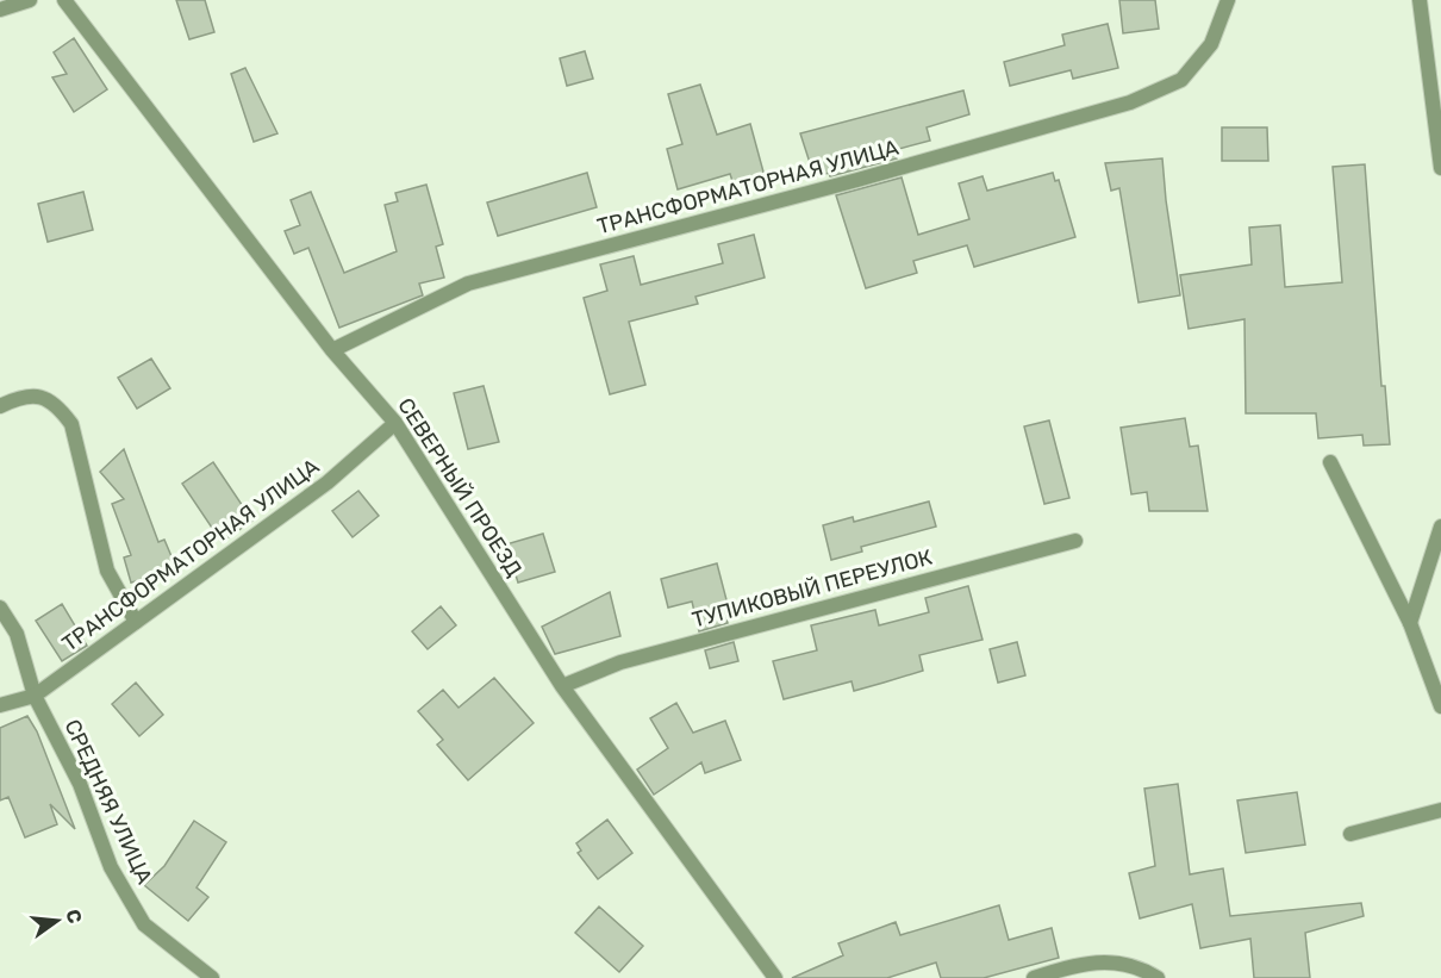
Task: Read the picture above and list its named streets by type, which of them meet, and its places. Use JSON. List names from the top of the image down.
{
  "streets": {
    "street": [
      "ТРАНСФОРМАТОРНАЯ УЛИЦА",
      "СЕВЕРНЫЙ ПРОЕЗД",
      "ТУПИКОВЫЙ ПЕРЕУЛОК",
      "СРЕДНЯЯ УЛИЦА"
    ]
  },
  "crossings": [
    ["ТРАНСФОРМАТОРНАЯ УЛИЦА", "СЕВЕРНЫЙ ПРОЕЗД"],
    ["ТРАНСФОРМАТОРНАЯ УЛИЦА", "СРЕДНЯЯ УЛИЦА"],
    ["СЕВЕРНЫЙ ПРОЕЗД", "ТУПИКОВЫЙ ПЕРЕУЛОК"]
  ],
  "north": "right"
}
